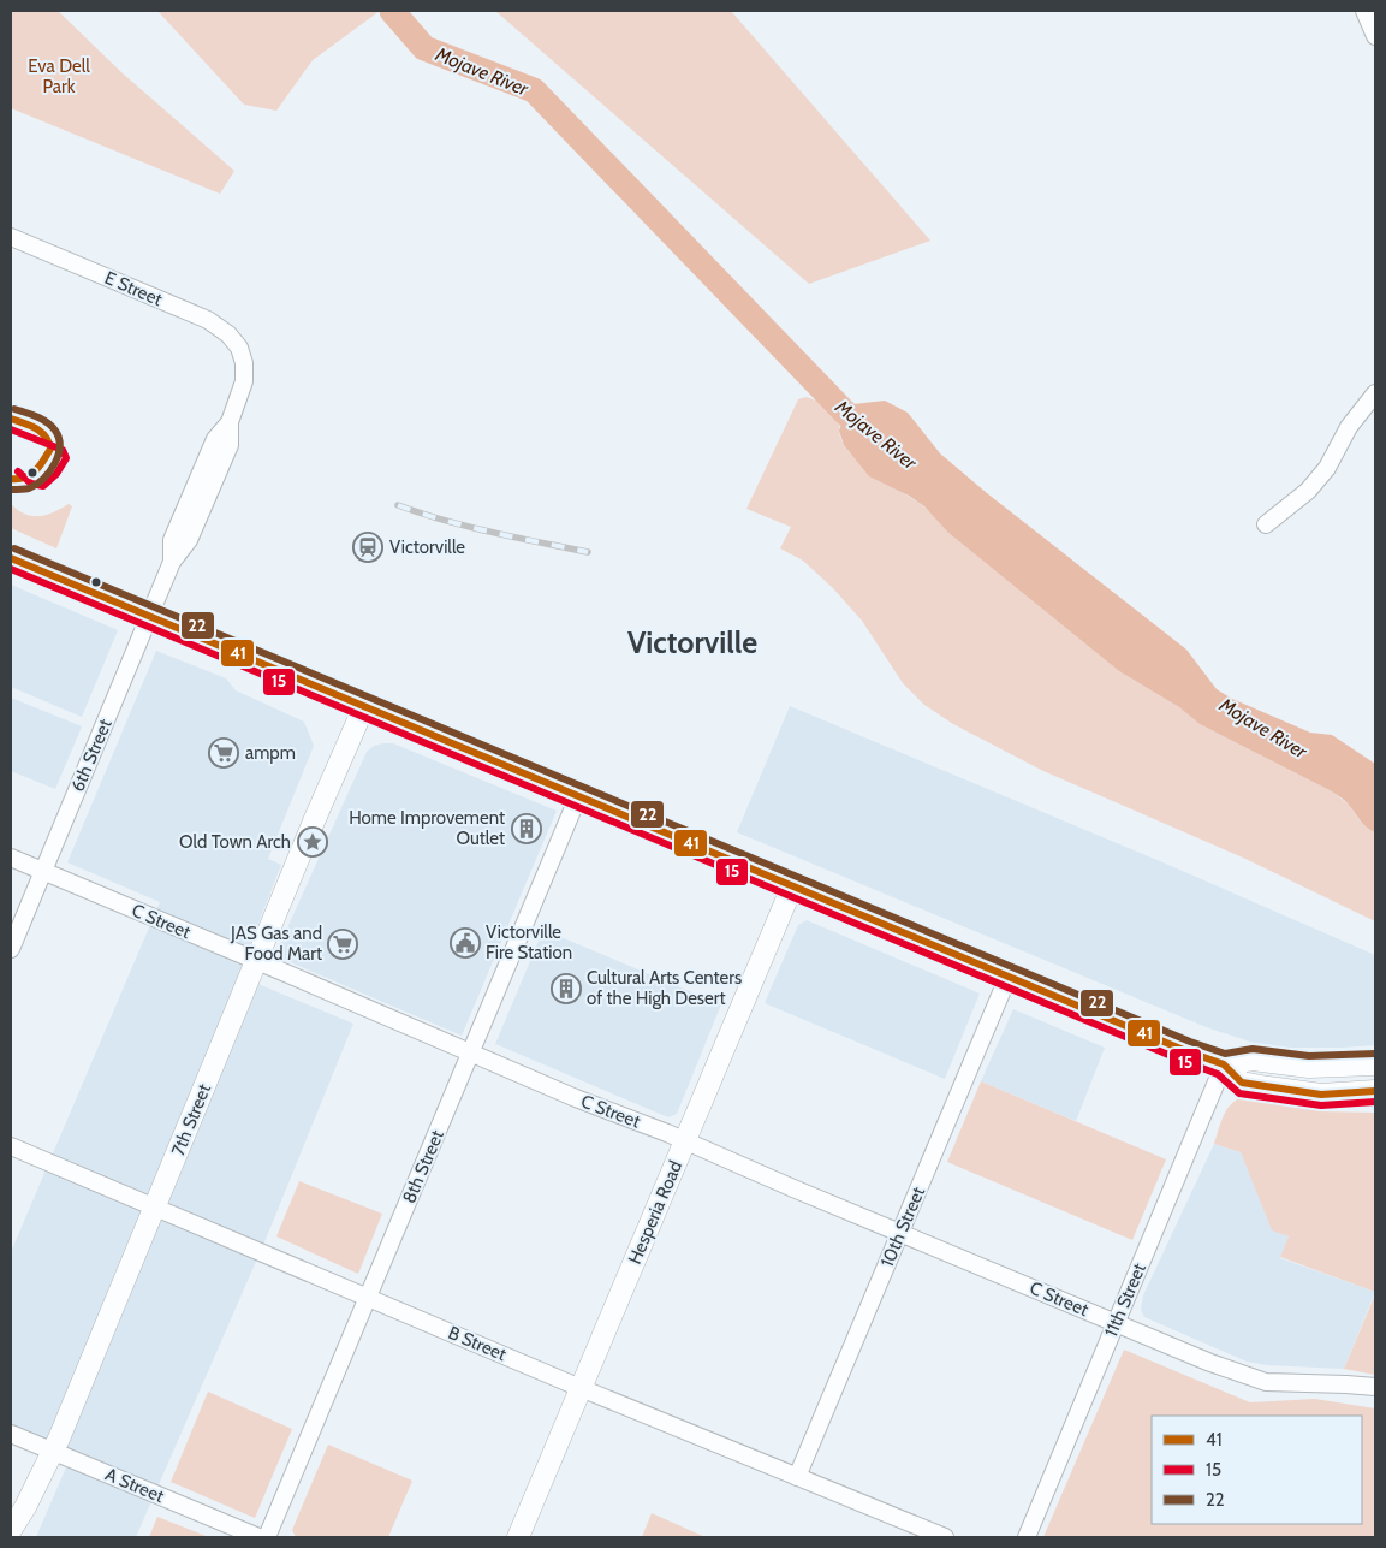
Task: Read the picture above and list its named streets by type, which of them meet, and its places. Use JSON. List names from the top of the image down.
{
  "streets": {
    "main road": ["7th Street", "Hesperia Road"],
    "street": [
      "E Street",
      "6th Street",
      "C Street",
      "8th Street",
      "10th Street",
      "11th Street",
      "B Street",
      "A Street"
    ]
  },
  "crossings": [
    ["E Street", "6th Street"],
    ["6th Street", "C Street"],
    ["C Street", "7th Street"],
    ["C Street", "8th Street"],
    ["C Street", "Hesperia Road"],
    ["C Street", "10th Street"],
    ["C Street", "11th Street"],
    ["7th Street", "B Street"],
    ["7th Street", "A Street"],
    ["8th Street", "B Street"],
    ["Hesperia Road", "B Street"],
    ["10th Street", "B Street"]
  ],
  "districts": ["Victorville"],
  "water": ["Mojave River"],
  "parks": ["Eva Dell Park"],
  "places": {
    "station": ["Victorville"],
    "supermarket": ["ampm", "JAS Gas and Food Mart"],
    "building": ["Home Improvement Outlet", "Cultural Arts Centers of the High Desert"],
    "place": ["Old Town Arch"],
    "public building": ["Victorville Fire Station"]
  },
  "lines": ["transit line 22", "transit line 41", "transit line 15"],
  "legend": ["41", "15", "22"]
}
